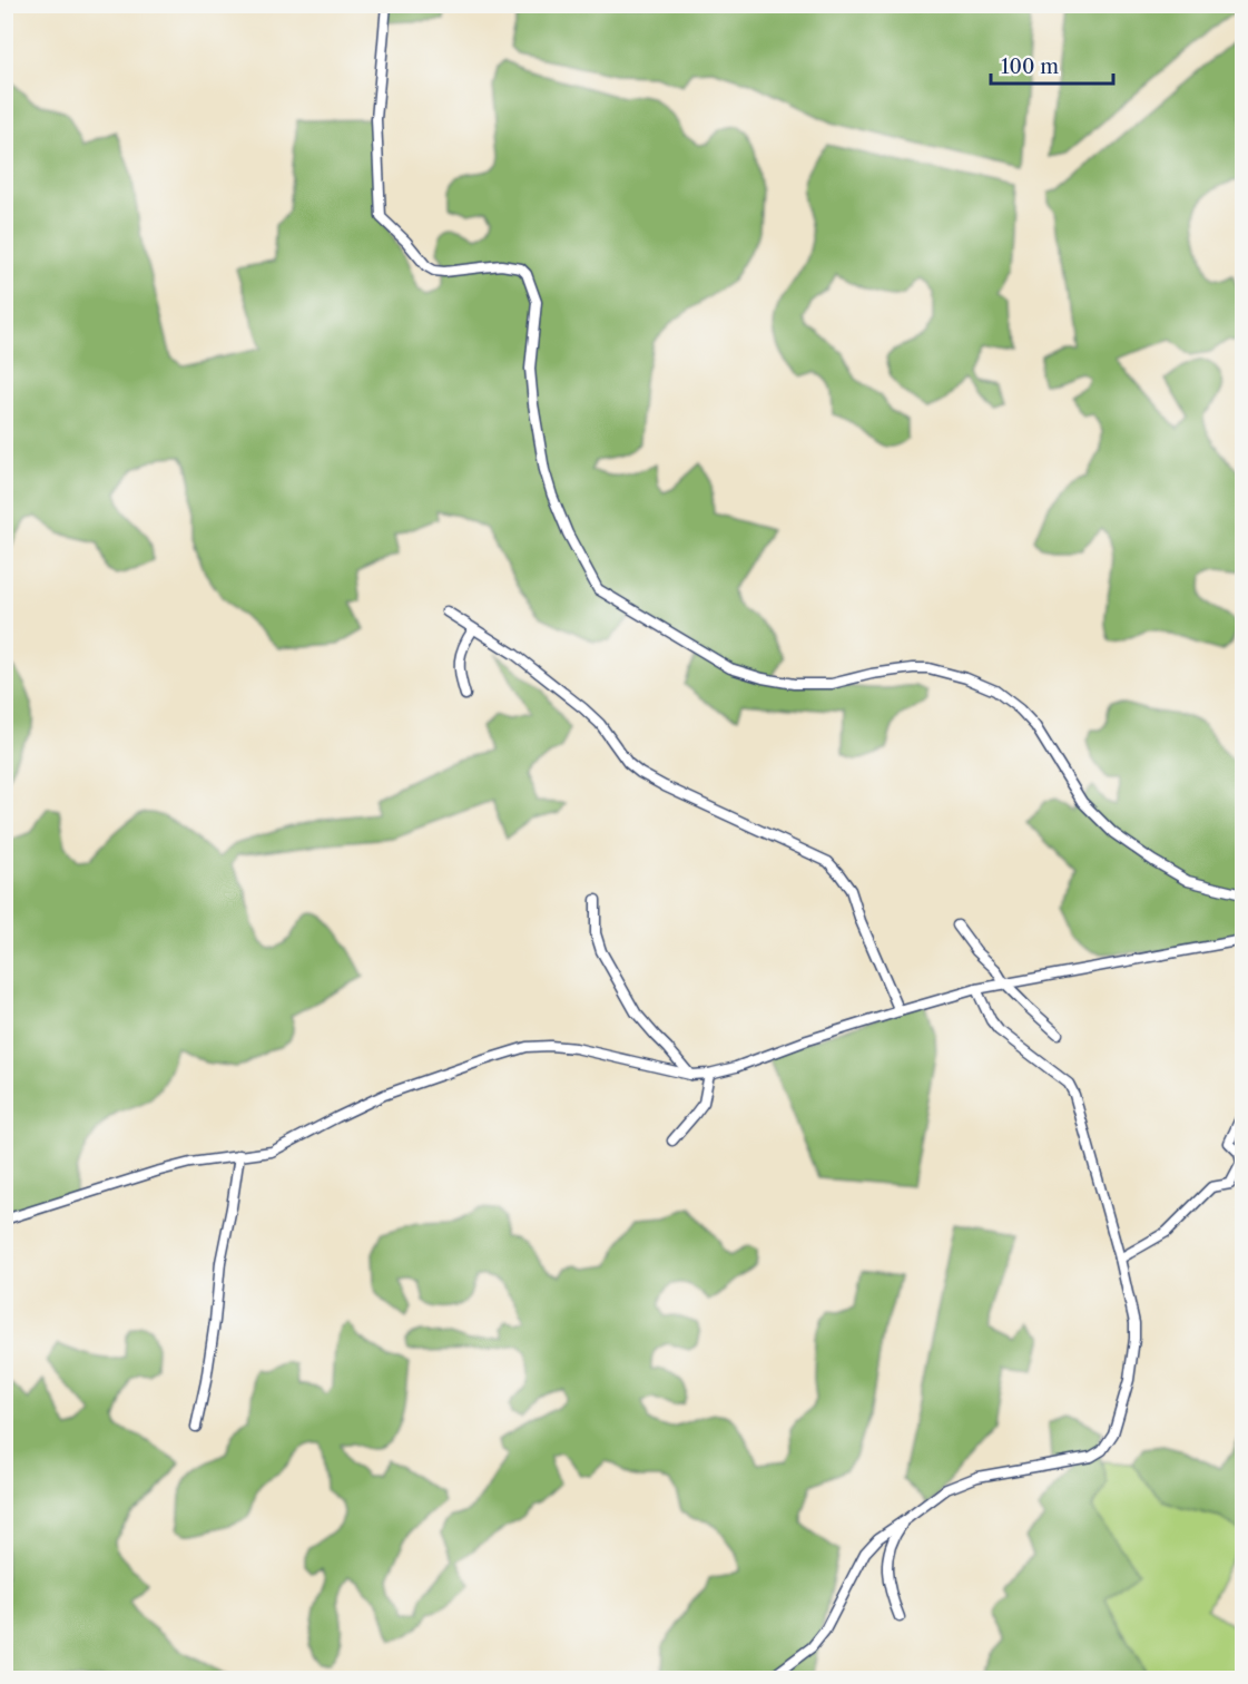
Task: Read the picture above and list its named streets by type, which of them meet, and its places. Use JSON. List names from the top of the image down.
{
  "scale_bar": "100 m"
}
